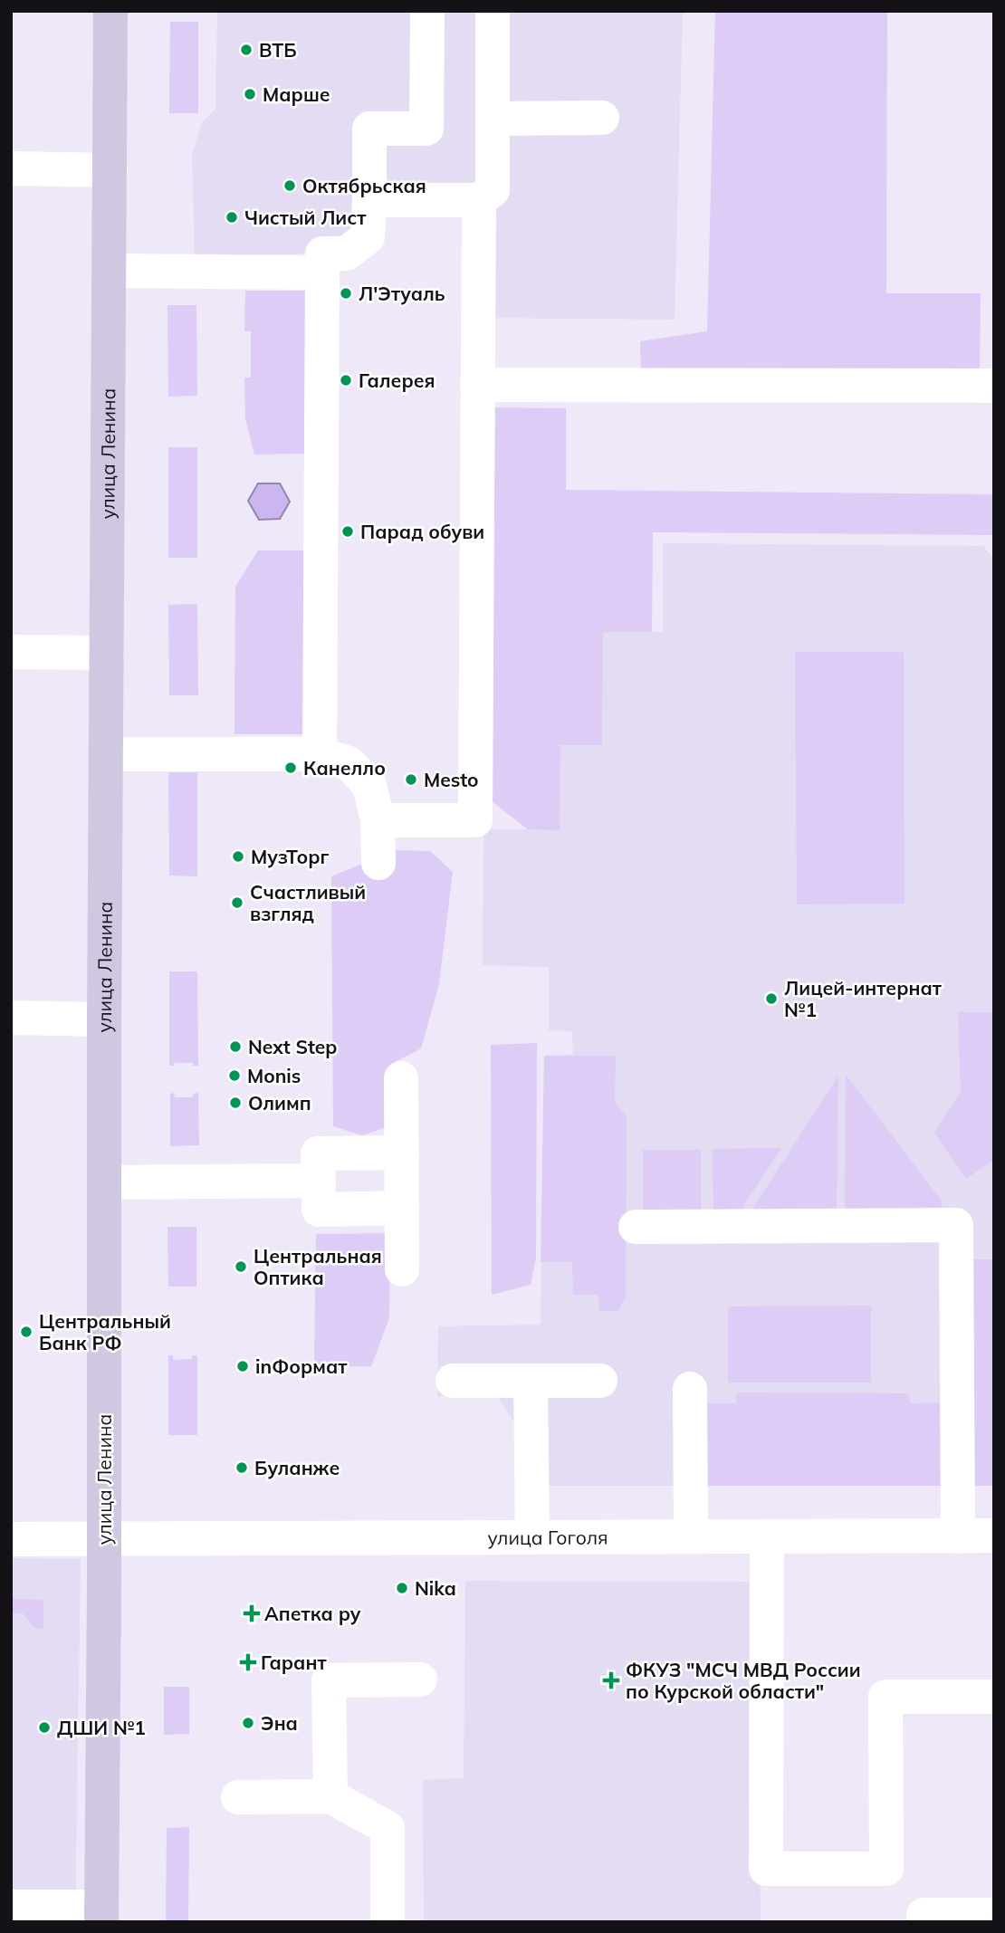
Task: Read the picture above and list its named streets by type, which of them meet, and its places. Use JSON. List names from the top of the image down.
{
  "streets": {
    "main road": ["улица Ленина"],
    "street": ["улица Гоголя"]
  },
  "crossings": [
    ["улица Ленина", "улица Гоголя"]
  ],
  "places": {
    "other": [
      "ВТБ",
      "Марше",
      "Октябрьская",
      "Чистый Лист",
      "Л'Этуаль",
      "Галерея",
      "Парад обуви",
      "Канелло",
      "Mesto",
      "МузТорг",
      "Счастливый взгляд",
      "Лицей-интернат №1",
      "Next Step",
      "Monis",
      "Олимп",
      "Центральная Оптика",
      "Центральный Банк РФ",
      "inФормат",
      "Буланже",
      "Nika",
      "Эна",
      "ДШИ №1"
    ],
    "health": ["Апетка ру", "Гарант", "ФКУЗ \"МСЧ МВД России по Курской области\""]
  }
}
